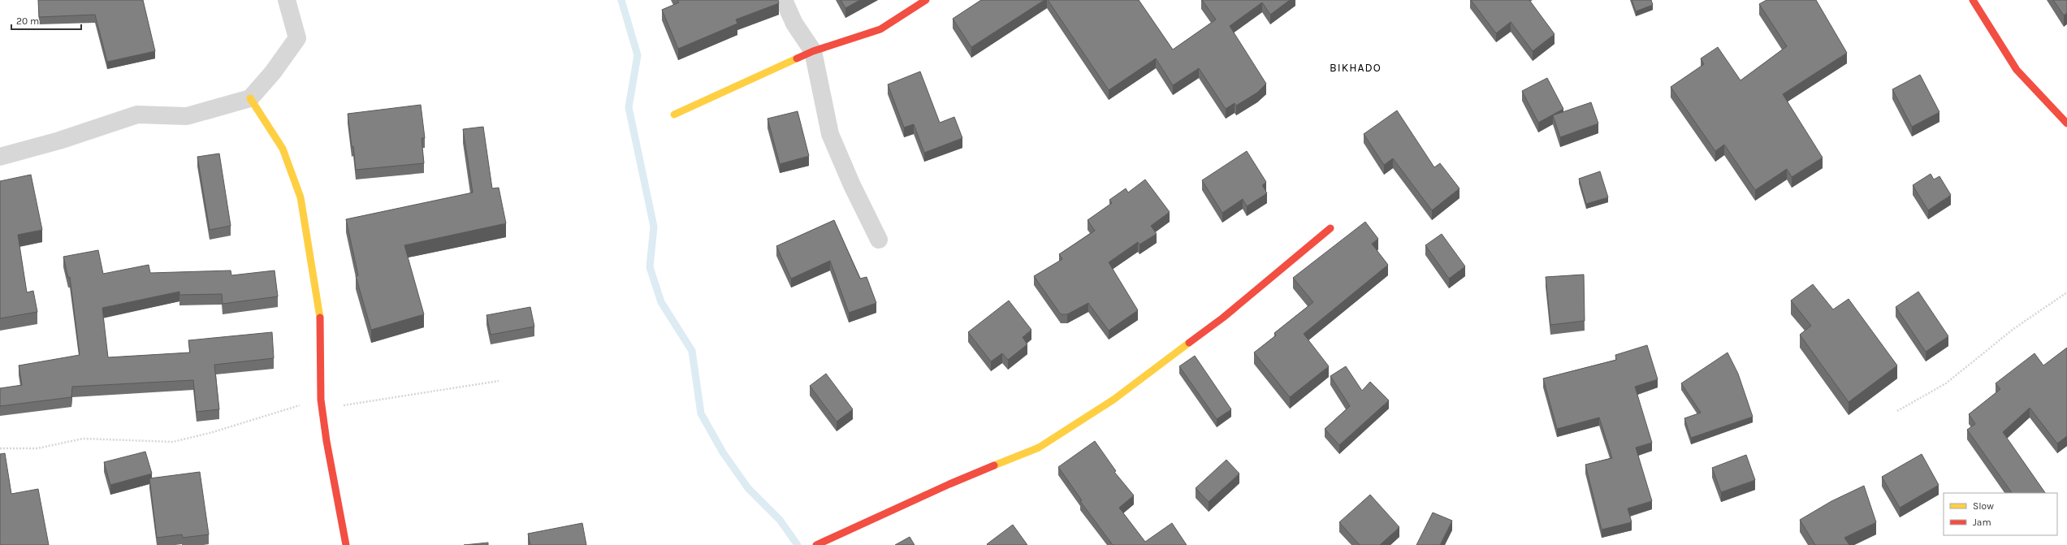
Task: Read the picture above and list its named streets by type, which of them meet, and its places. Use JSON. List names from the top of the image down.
{
  "districts": ["BIKHADO"],
  "legend": ["Slow", "Jam"],
  "scale_bar": "20 m"
}
